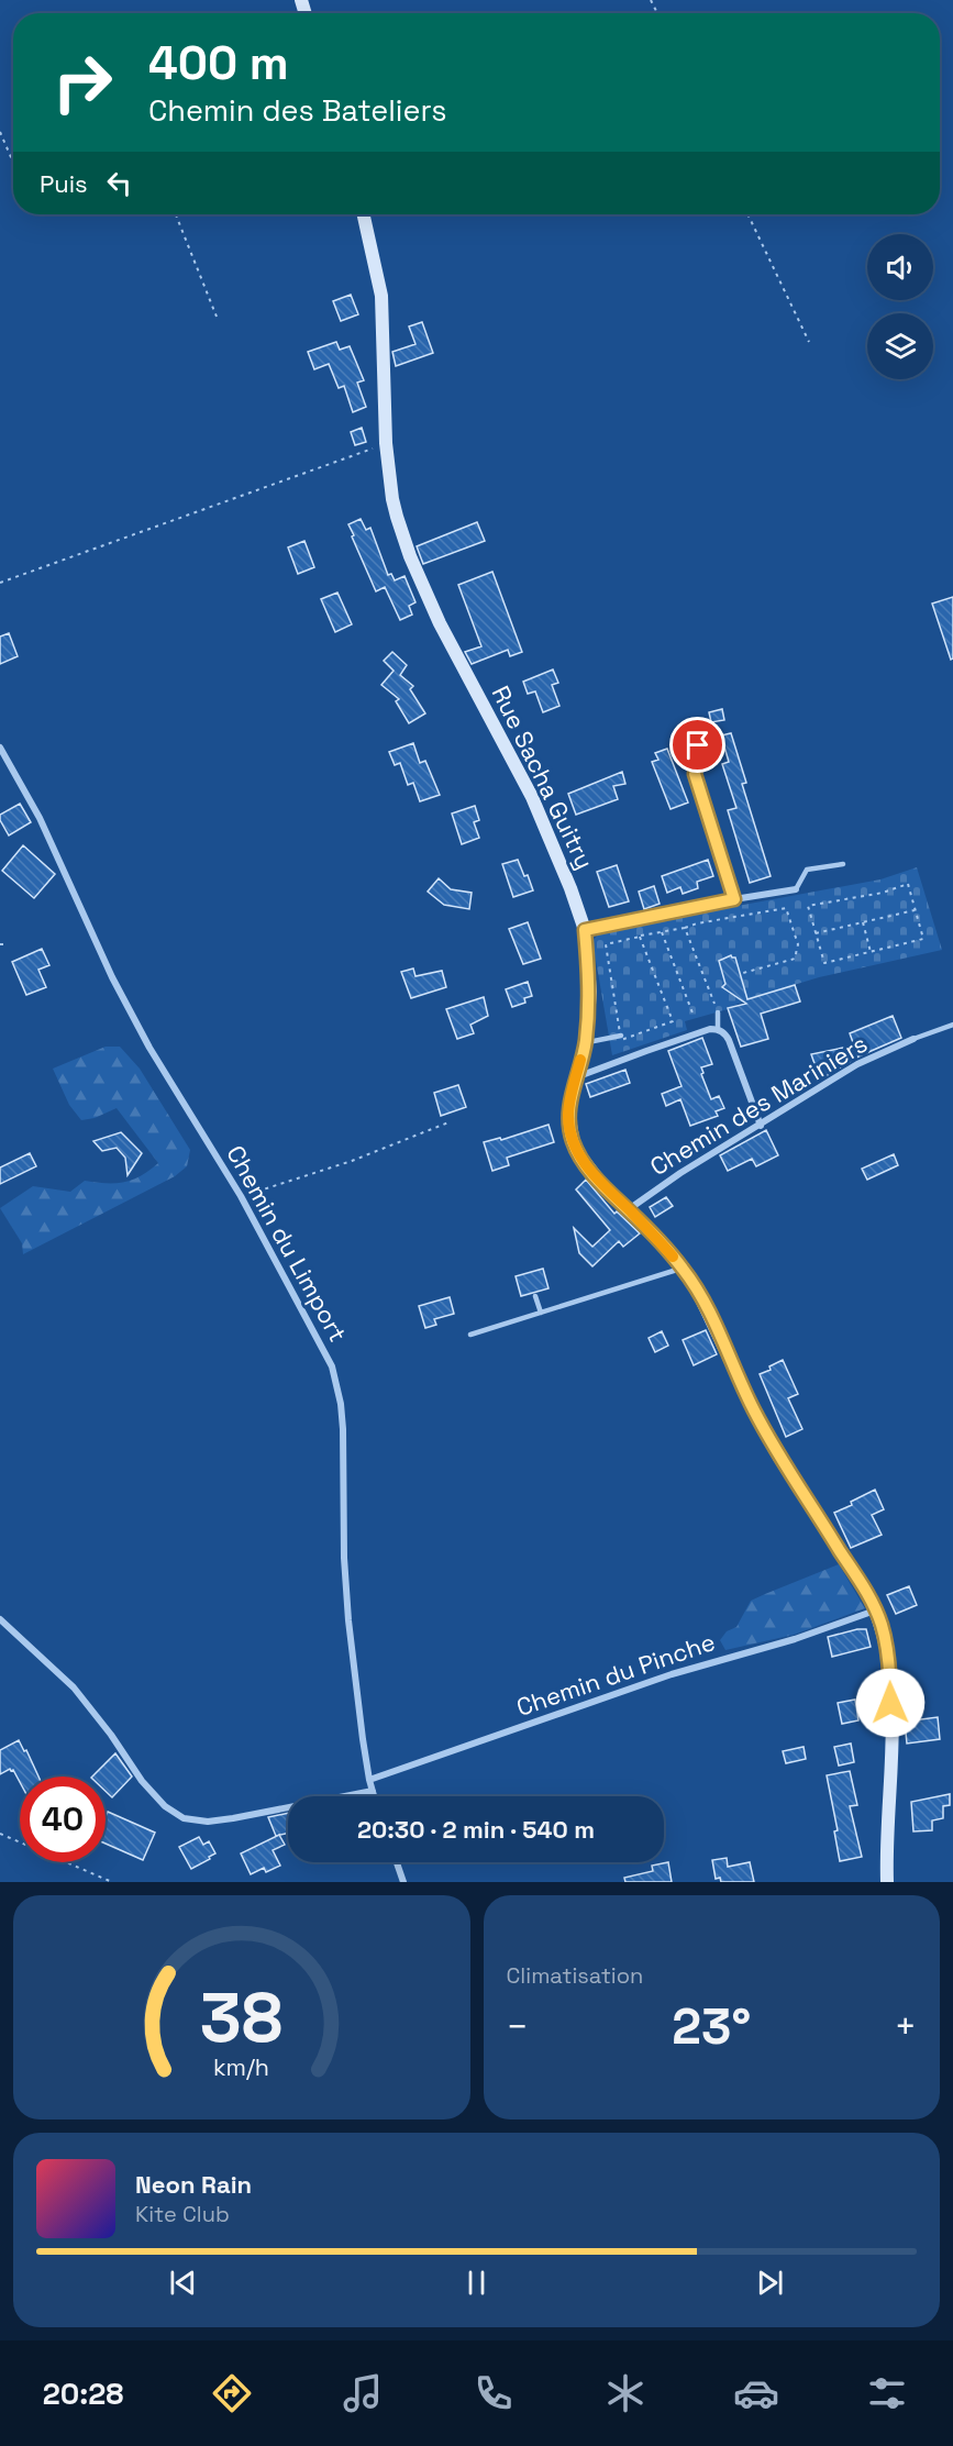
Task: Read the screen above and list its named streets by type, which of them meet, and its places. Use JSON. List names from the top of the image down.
{
  "streets": {
    "street": [
      "Rue Sacha Guitry",
      "Chemin des Mariniers",
      "Chemin du Limport",
      "Chemin du Pinche"
    ]
  },
  "crossings": [
    ["Rue Sacha Guitry", "Chemin des Mariniers"],
    ["Rue Sacha Guitry", "Chemin du Pinche"],
    ["Chemin du Limport", "Chemin du Pinche"]
  ],
  "page": {
    "turn": ["400 m", "Chemin des Bateliers"],
    "then": "Puis",
    "limit": "40",
    "trip": "20:30 · 2 min · 540 m",
    "tile": "Climatisation",
    "heat": ["−", "23°", "+"],
    "song": ["Neon Rain", "Kite Club"],
    "tabs": "20:28",
    "gauge": ["38", "km/h"]
  }
}
